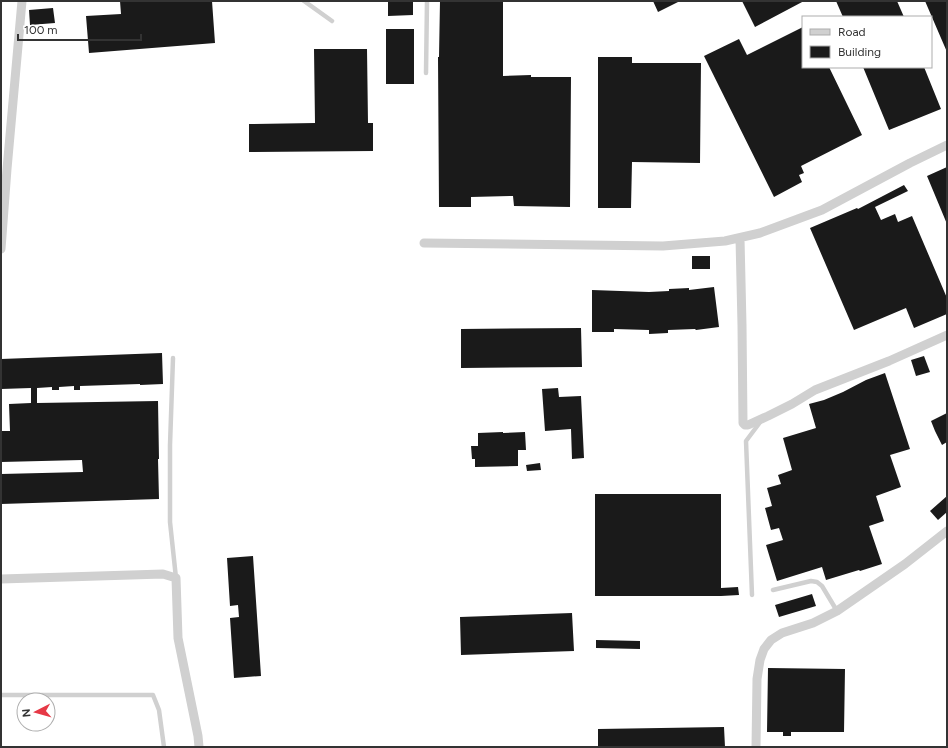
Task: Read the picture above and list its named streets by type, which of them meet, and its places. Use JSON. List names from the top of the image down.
{
  "legend": ["Road", "Building"],
  "scale_bar": "100 m",
  "north": "left"
}
